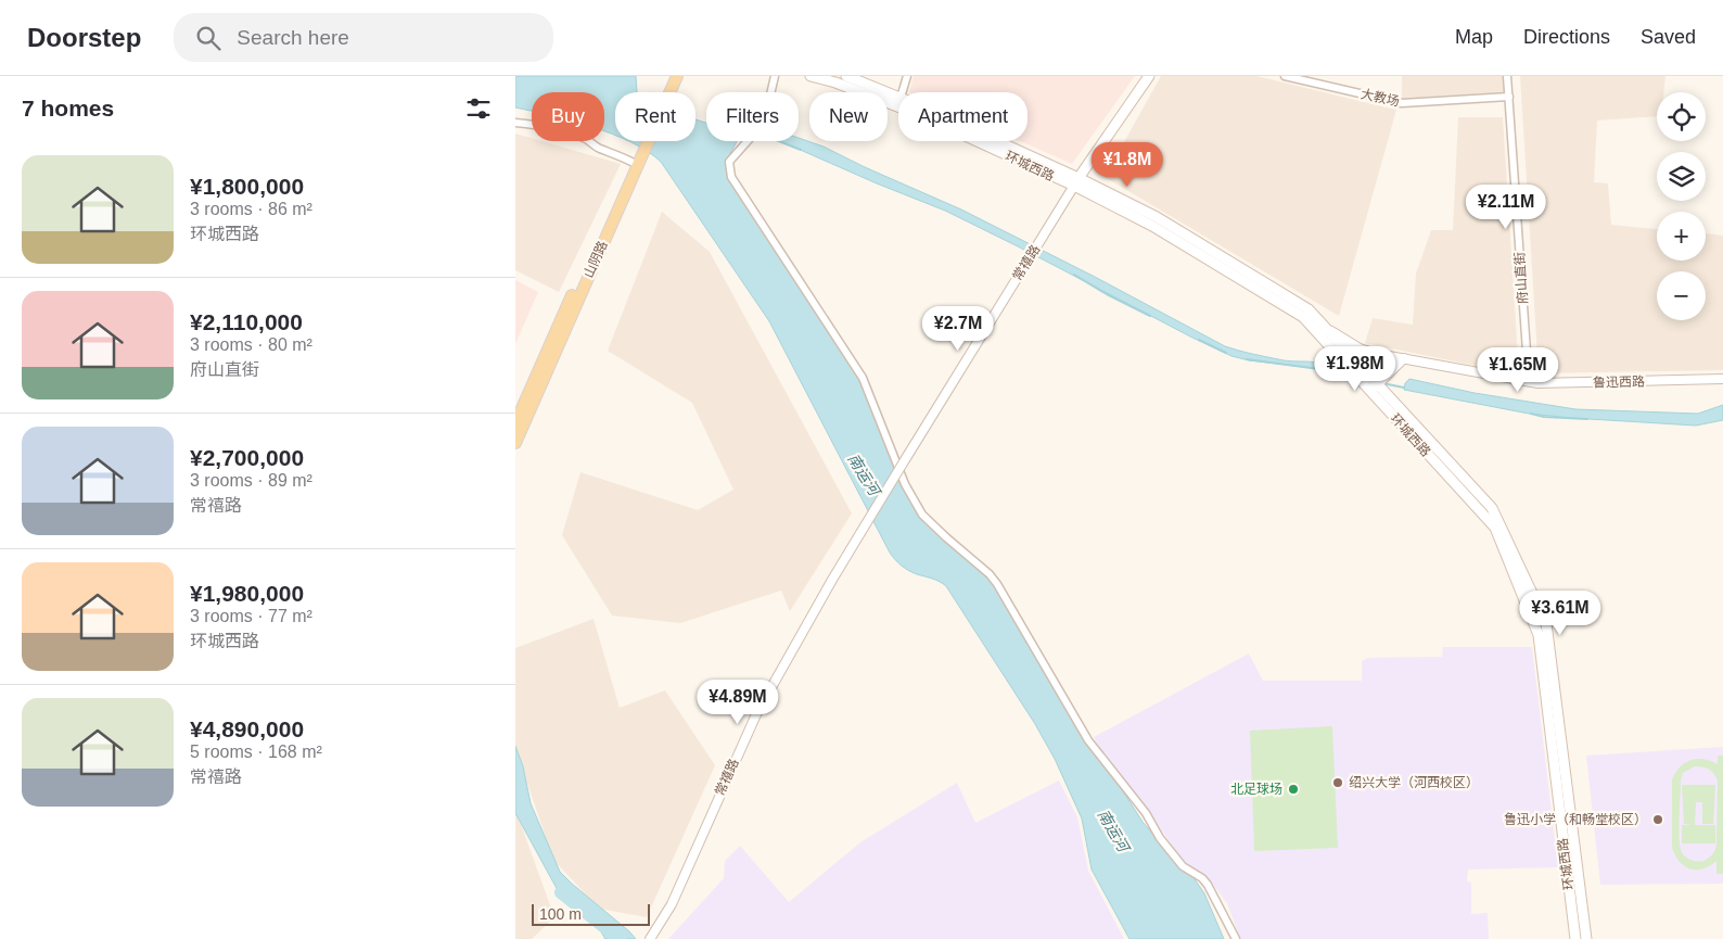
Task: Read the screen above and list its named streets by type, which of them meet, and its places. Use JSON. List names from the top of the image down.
{
  "streets": {
    "main road": ["环城西路", "山阴路"],
    "street": [
      "大教场",
      "常禧路",
      "府山直街",
      "鲁迅西路"
    ]
  },
  "crossings": [
    ["大教场", "府山直街"],
    ["环城西路", "常禧路"],
    ["环城西路", "鲁迅西路"],
    ["府山直街", "鲁迅西路"]
  ],
  "water": ["南运河"],
  "places": ["绍兴大学（河西校区）", "北足球场", "鲁迅小学（和畅堂校区）"],
  "scale_bar": "100 m",
  "page": {
    "header": "Doorstep",
    "search": "Search here",
    "nav": ["Map", "Directions", "Saved"],
    "heading": "7 homes",
    "map_buttons": ["+", "−"],
    "chip": [
      "Buy",
      "Rent",
      "Filters",
      "New",
      "Apartment"
    ],
    "list": [
      {
        "name": "¥1,800,000",
        "note": "3 rooms · 86 m² · 环城西路"
      },
      {
        "name": "¥2,110,000",
        "note": "3 rooms · 80 m² · 府山直街"
      },
      {
        "name": "¥2,700,000",
        "note": "3 rooms · 89 m² · 常禧路"
      },
      {
        "name": "¥1,980,000",
        "note": "3 rooms · 77 m² · 环城西路"
      },
      {
        "name": "¥4,890,000",
        "note": "5 rooms · 168 m² · 常禧路"
      }
    ],
    "price": [
      "¥1.8M",
      "¥2.11M",
      "¥2.7M",
      "¥1.98M",
      "¥1.65M",
      "¥3.61M",
      "¥4.89M"
    ],
    "scale": "100 m"
  }
}
